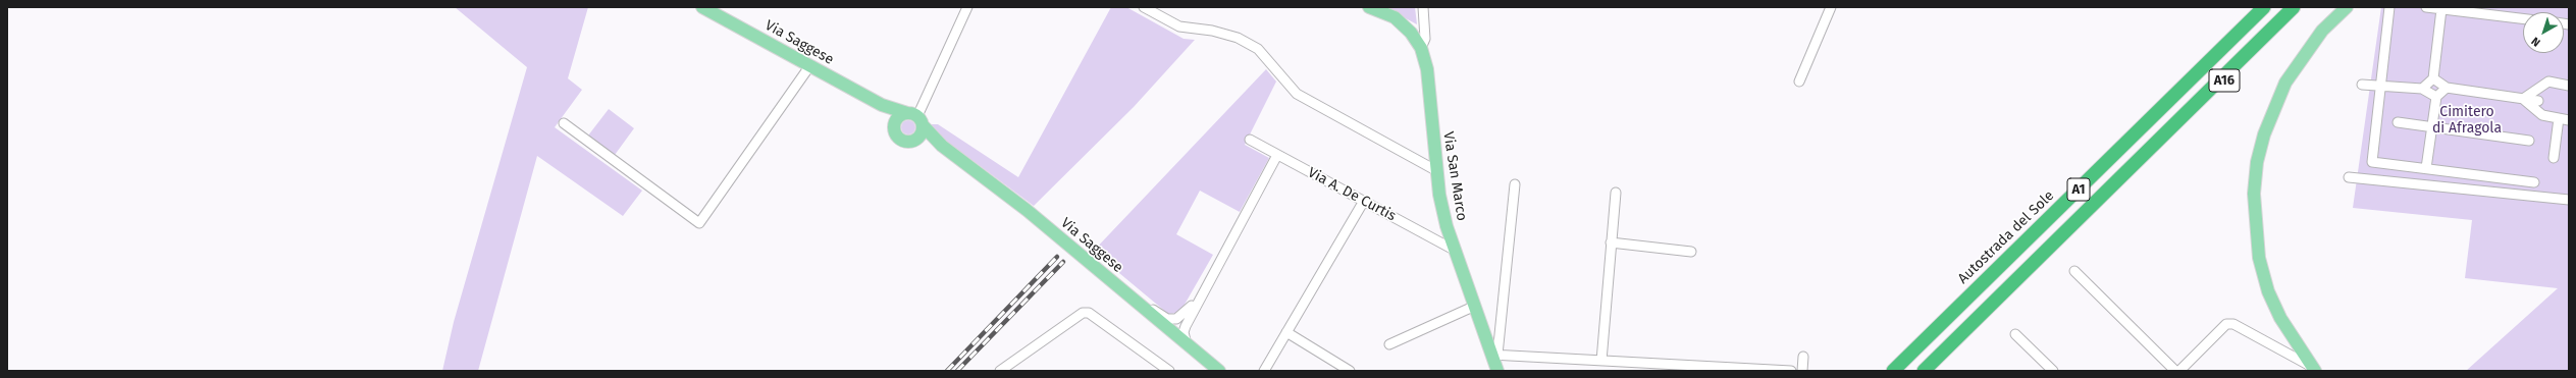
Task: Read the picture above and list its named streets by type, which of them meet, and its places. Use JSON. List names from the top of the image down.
{
  "streets": {
    "highway": ["A16", "A1", "Autostrada del Sole"],
    "main road": ["Via Saggese", "Via San Marco"],
    "street": ["Via A. De Curtis"]
  },
  "crossings": [
    ["A16", "A1"],
    ["Via San Marco", "Via A. De Curtis"]
  ],
  "parks": ["Cimitero di Afragola"],
  "north": "bottom left"
}
